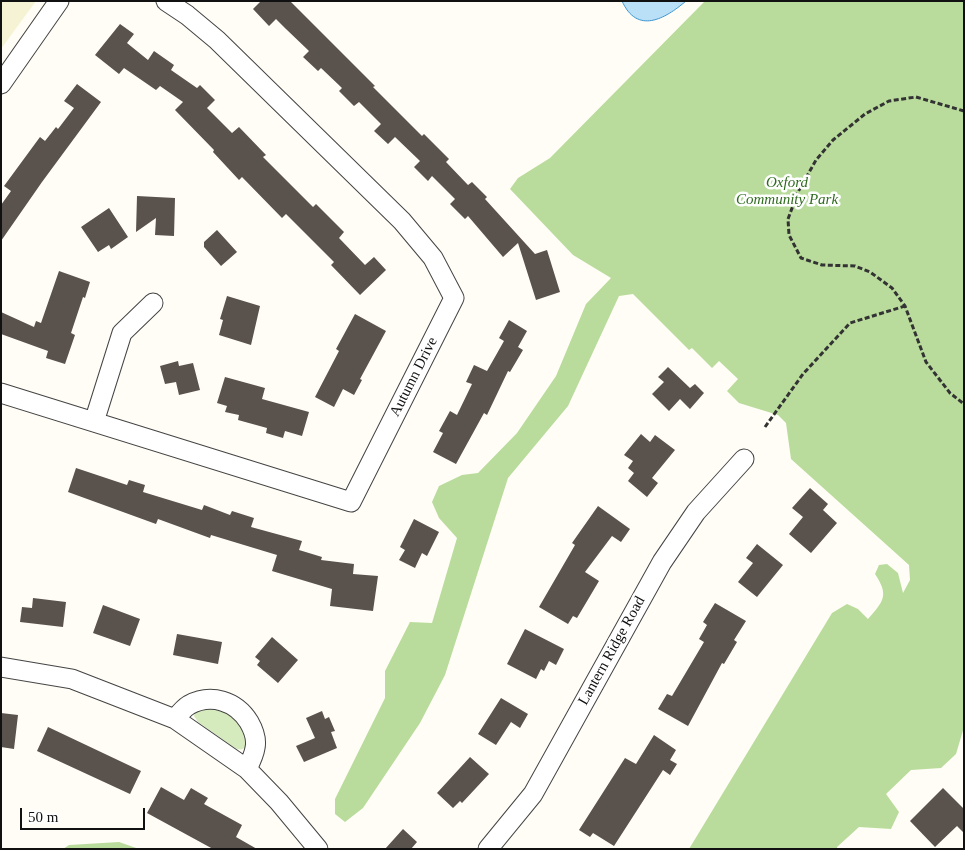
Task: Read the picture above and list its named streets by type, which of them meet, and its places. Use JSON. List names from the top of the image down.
{
  "streets": {
    "street": ["Autumn Drive", "Lantern Ridge Road"]
  },
  "parks": ["Oxford Community Park"],
  "scale_bar": "50 m"
}
